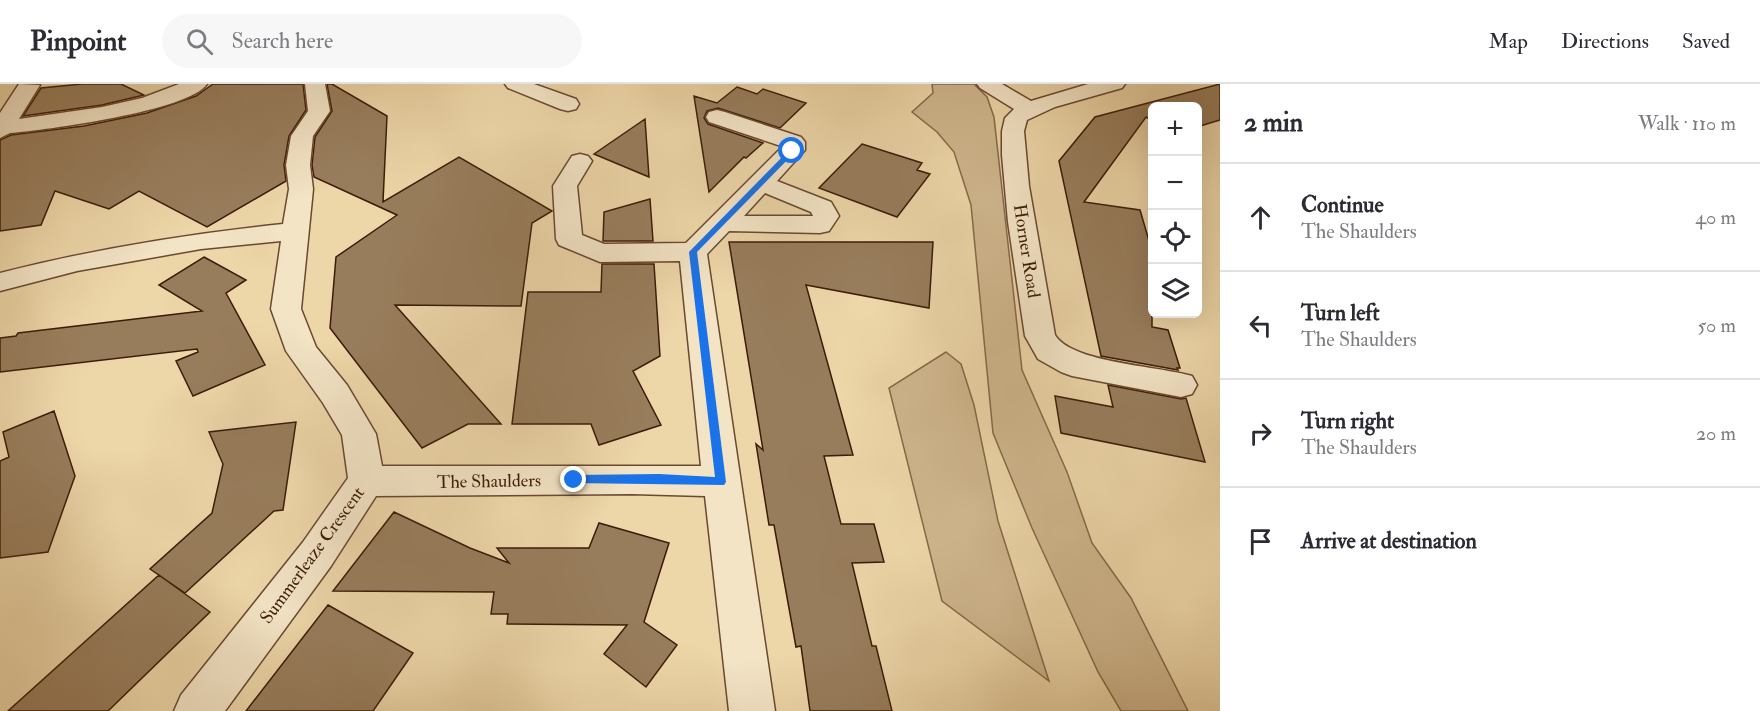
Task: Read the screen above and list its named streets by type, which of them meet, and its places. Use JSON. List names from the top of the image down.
{
  "streets": {
    "street": ["Horner Road", "The Shaulders", "Summerleaze Crescent"]
  },
  "crossings": [
    ["The Shaulders", "Summerleaze Crescent"]
  ],
  "page": {
    "header": "Pinpoint",
    "search": "Search here",
    "nav": ["Map", "Directions", "Saved"],
    "heading": ["2 min", "Walk · 110 m"],
    "map_buttons": ["+", "−"],
    "list": [
      ["Continue", "The Shaulders", "40 m"],
      ["Turn left", "The Shaulders", "50 m"],
      ["Turn right", "The Shaulders", "20 m"],
      "Arrive at destination"
    ]
  }
}
